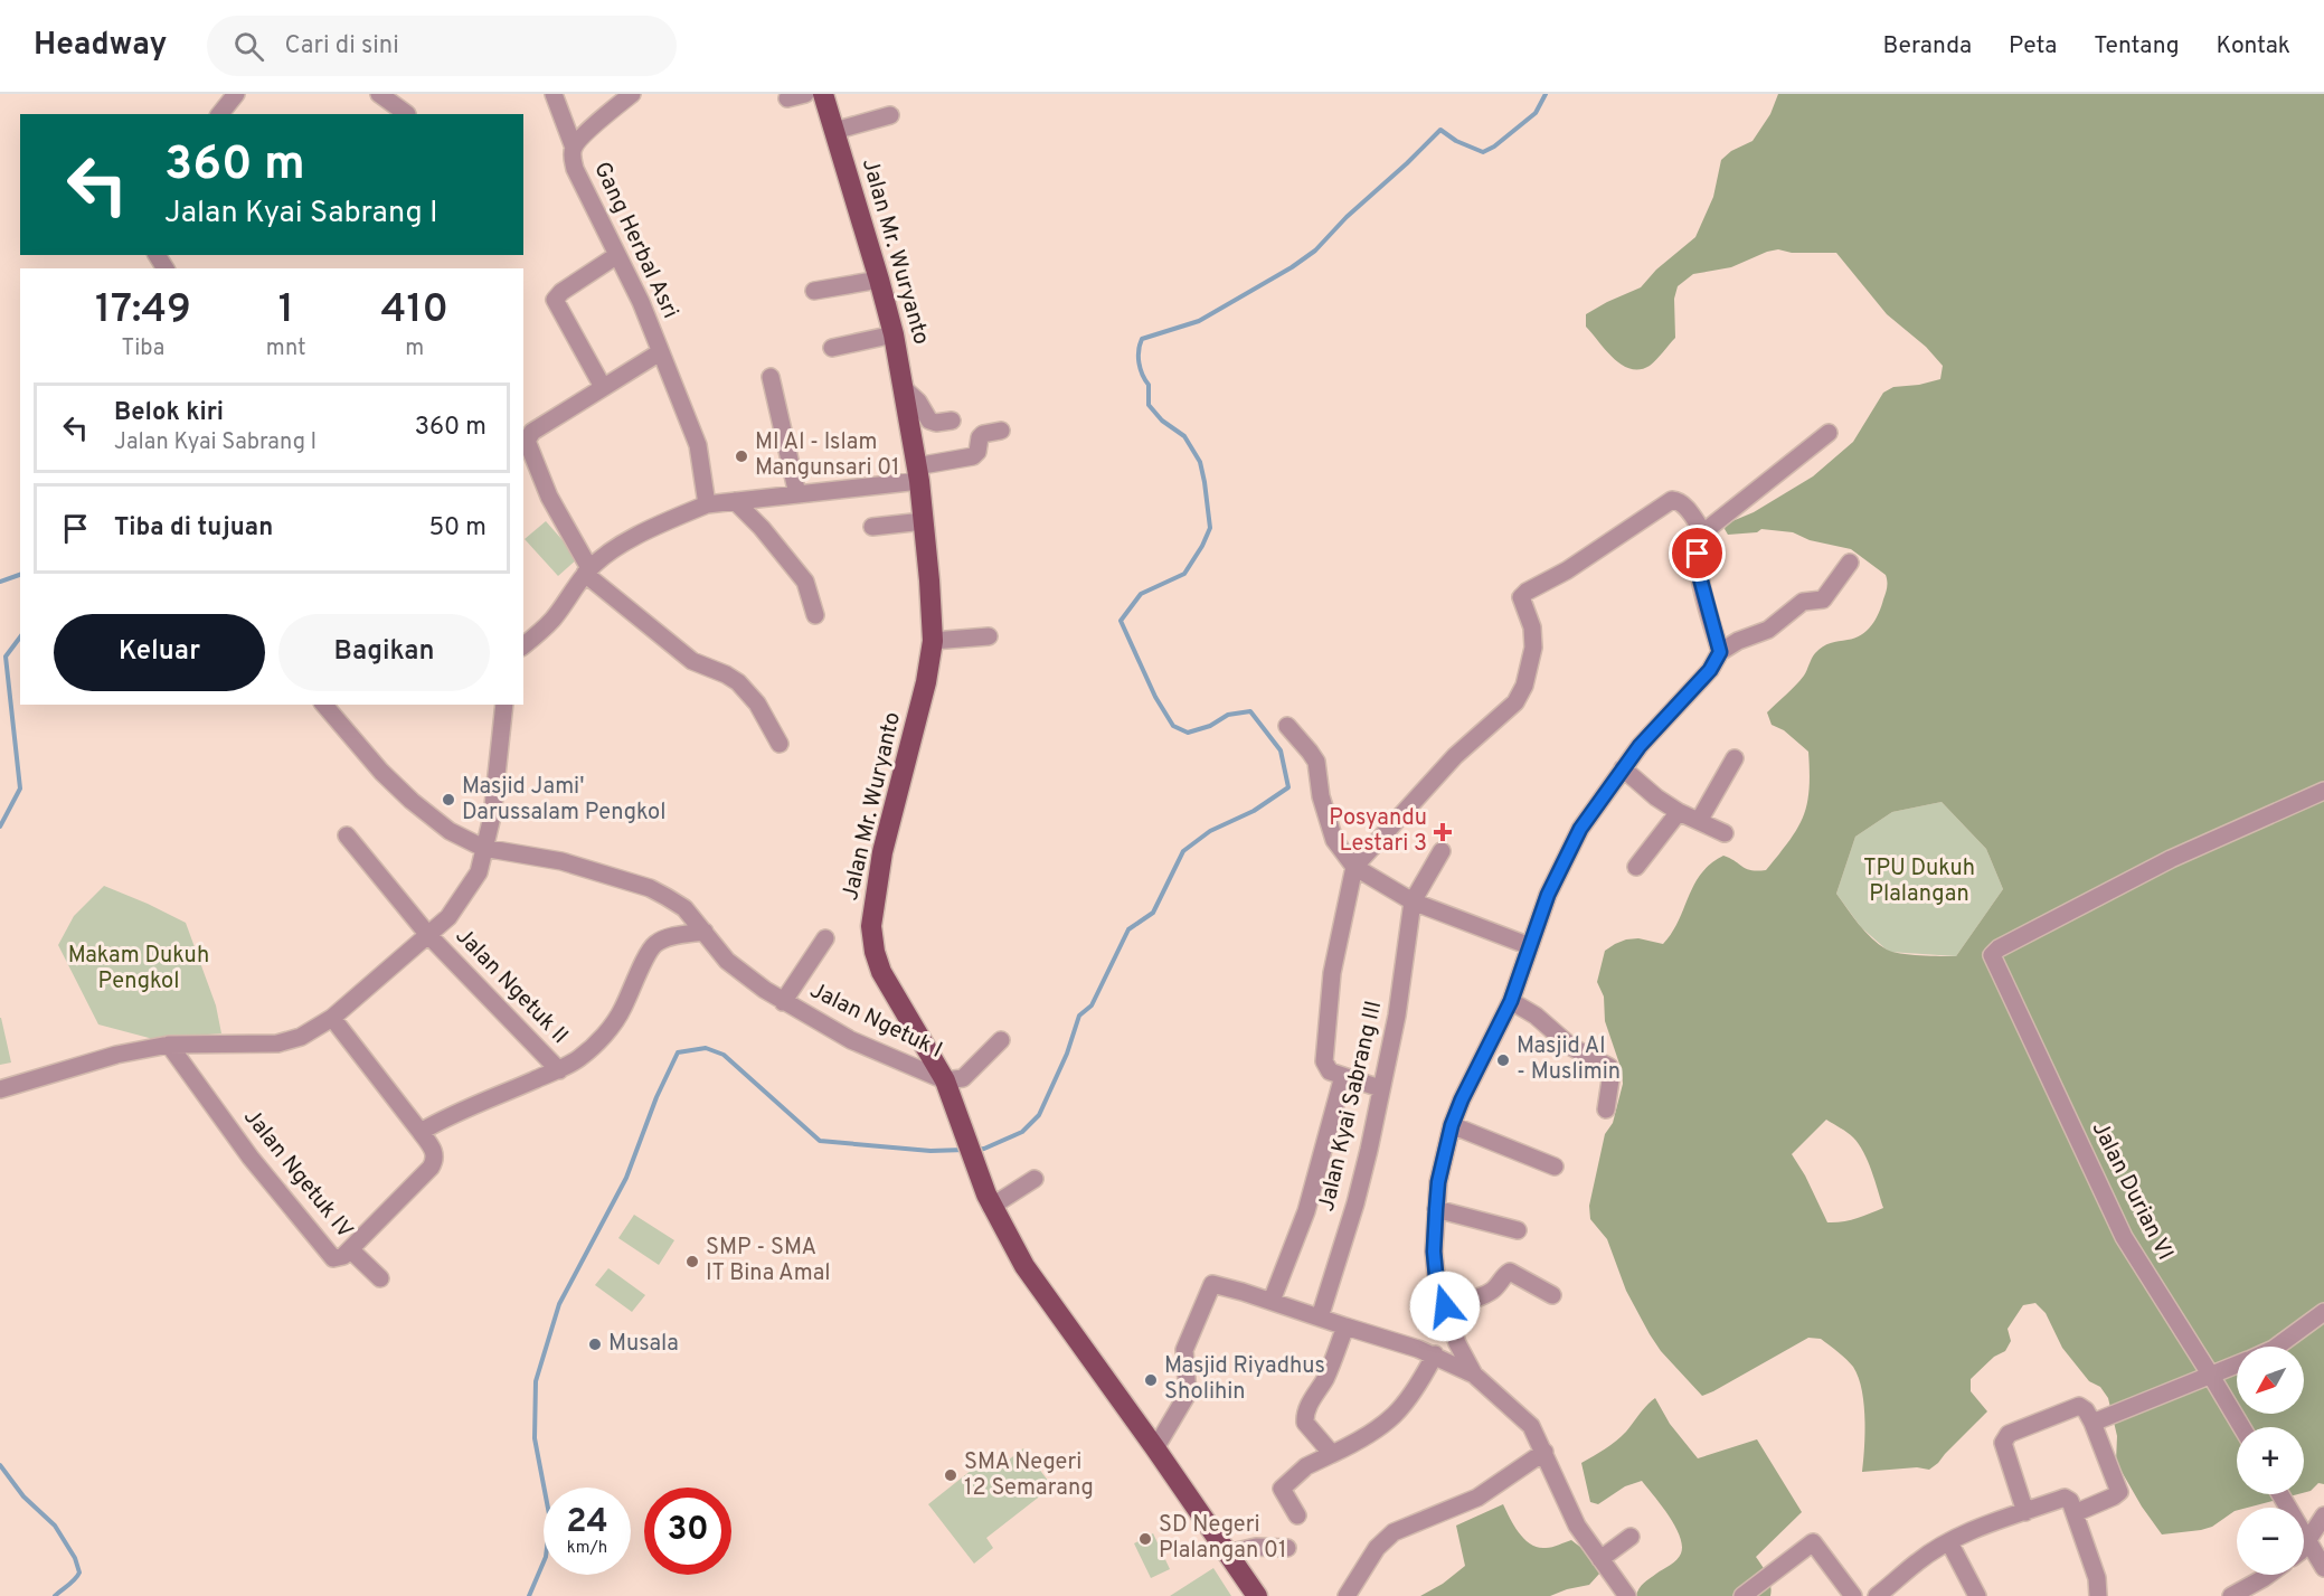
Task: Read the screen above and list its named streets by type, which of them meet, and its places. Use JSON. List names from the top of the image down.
{
  "streets": {
    "main road": ["Jalan Mr. Wuryanto"],
    "street": [
      "Gang Herbal Asri",
      "Jalan Ngetuk II",
      "Jalan Ngetuk I",
      "Jalan Kyai Sabrang III",
      "Jalan Ngetuk IV",
      "Jalan Durian VI"
    ]
  },
  "crossings": [
    ["Jalan Mr. Wuryanto", "Jalan Ngetuk I"]
  ],
  "parks": ["TPU Dukuh Plalangan", "Makam Dukuh Pengkol"],
  "places": {
    "other": [
      "MI Al - Islam Mangunsari 01",
      "Masjid Jami' Darussalam Pengkol",
      "Masjid Al - Muslimin",
      "SMP - SMA IT Bina Amal",
      "Musala",
      "Masjid Riyadhus Sholihin",
      "SMA Negeri 12 Semarang",
      "SD Negeri Plalangan 01"
    ],
    "health": ["Posyandu Lestari 3"]
  },
  "north": "bottom left",
  "page": {
    "header": "Headway",
    "search": "Cari di sini",
    "nav": [
      "Beranda",
      "Peta",
      "Tentang",
      "Kontak"
    ],
    "turn": ["360 m", "Jalan Kyai Sabrang I"],
    "eta": [
      "17:49",
      "Tiba",
      "1",
      "mnt",
      "410",
      "m"
    ],
    "list": [
      {
        "name": "Belok kiri",
        "note": "Jalan Kyai Sabrang I",
        "value": "360 m"
      },
      {
        "name": "Tiba di tujuan",
        "value": "50 m"
      }
    ],
    "buttons": ["Keluar", "Bagikan"],
    "map_buttons": ["+", "−"],
    "speed": "24 km/h",
    "limit": "30"
  }
}
